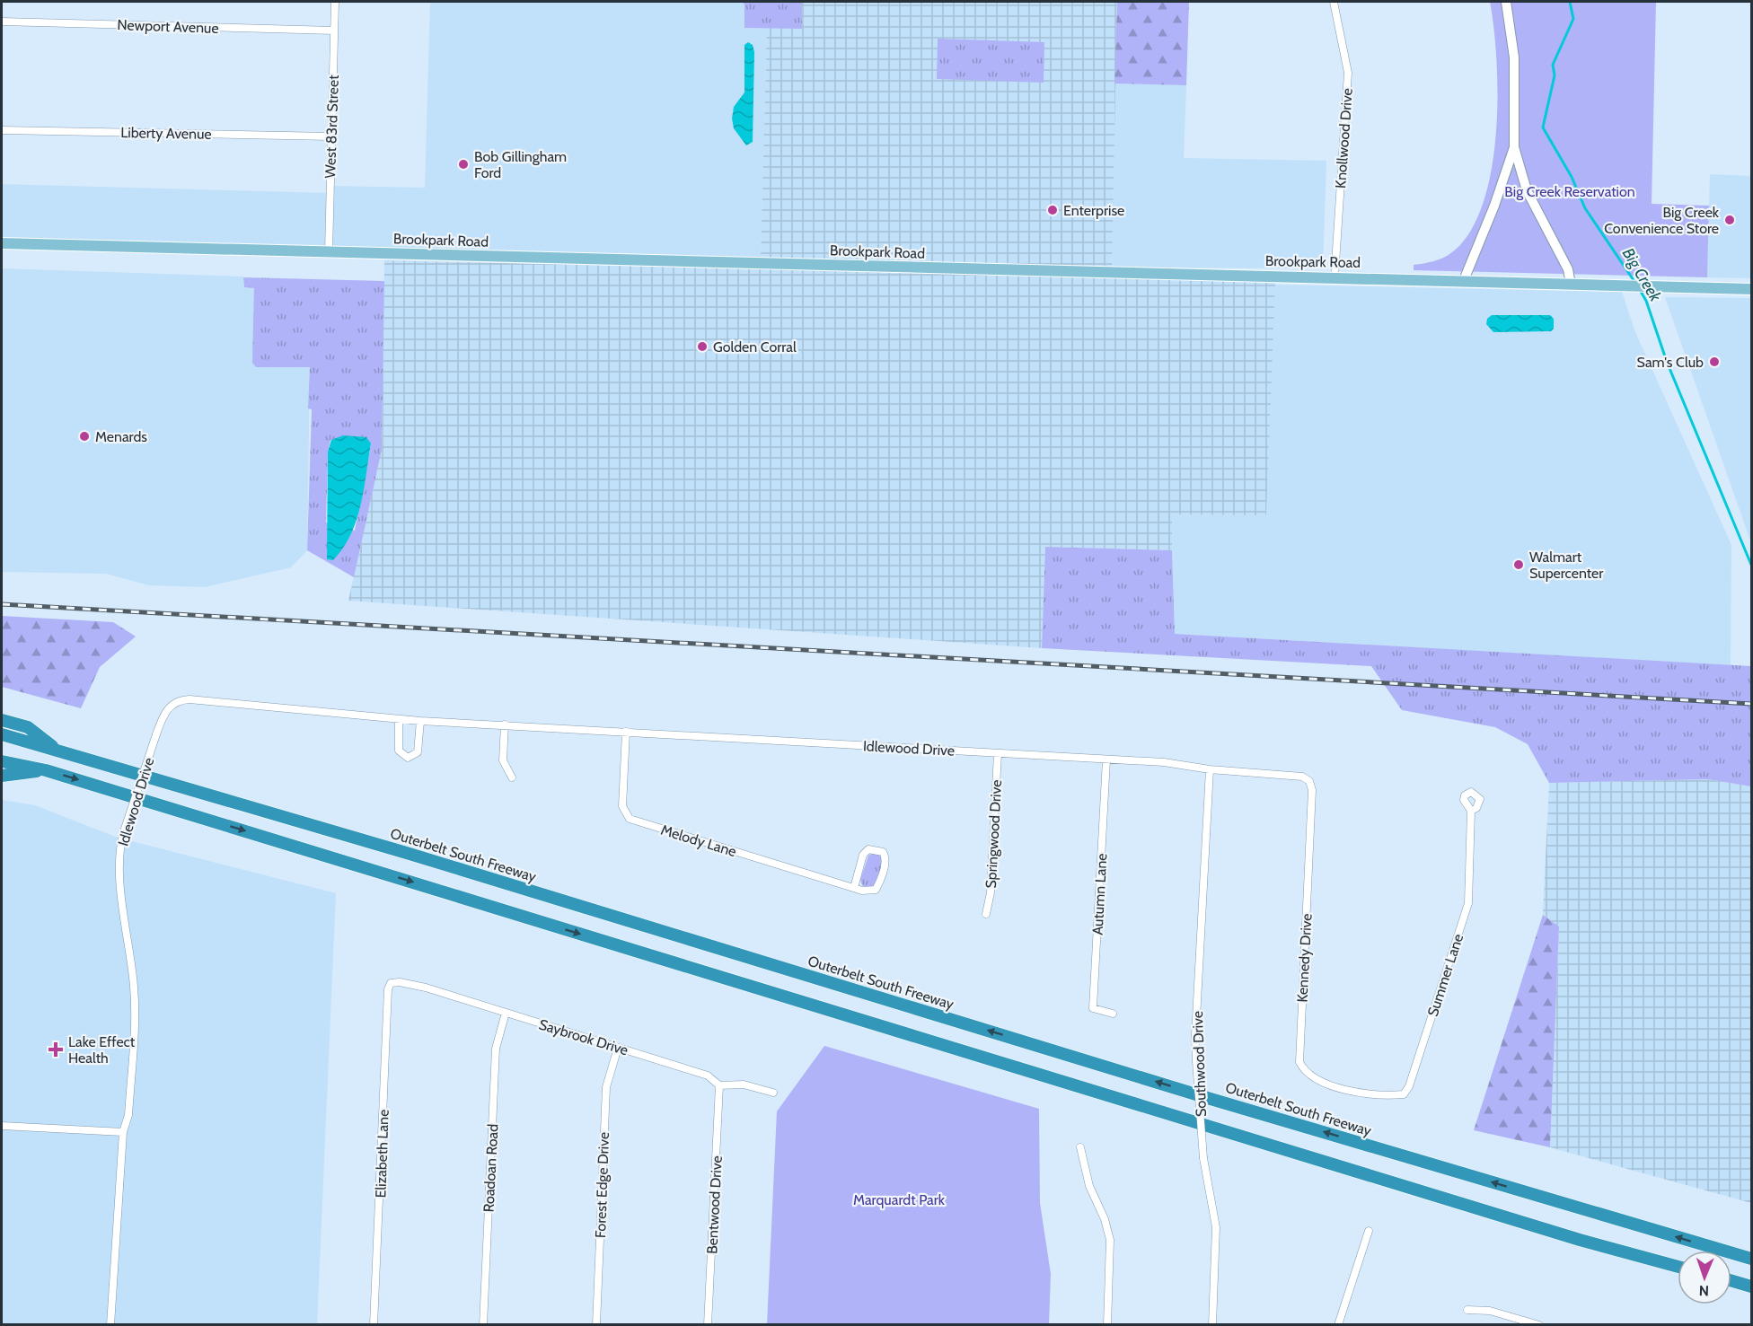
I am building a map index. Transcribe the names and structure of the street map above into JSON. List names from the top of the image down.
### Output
{
  "streets": {
    "highway": ["Outerbelt South Freeway"],
    "main road": ["Brookpark Road"],
    "street": [
      "Newport Avenue",
      "West 83rd Street",
      "Liberty Avenue",
      "Knollwood Drive",
      "Idlewood Drive",
      "Springwood Drive",
      "Melody Lane",
      "Autumn Lane",
      "Kennedy Drive",
      "Summer Lane",
      "Saybrook Drive",
      "Southwood Drive",
      "Elizabeth Lane",
      "Roadoan Road",
      "Forest Edge Drive",
      "Bentwood Drive"
    ]
  },
  "crossings": [
    ["Newport Avenue", "West 83rd Street"],
    ["West 83rd Street", "Liberty Avenue"],
    ["West 83rd Street", "Brookpark Road"],
    ["Knollwood Drive", "Brookpark Road"],
    ["Idlewood Drive", "Springwood Drive"],
    ["Idlewood Drive", "Melody Lane"],
    ["Idlewood Drive", "Autumn Lane"],
    ["Idlewood Drive", "Kennedy Drive"],
    ["Idlewood Drive", "Southwood Drive"],
    ["Kennedy Drive", "Summer Lane"],
    ["Saybrook Drive", "Elizabeth Lane"],
    ["Saybrook Drive", "Roadoan Road"],
    ["Saybrook Drive", "Forest Edge Drive"],
    ["Saybrook Drive", "Bentwood Drive"]
  ],
  "water": ["Big Creek"],
  "parks": ["Big Creek Reservation", "Marquardt Park"],
  "places": {
    "other": [
      "Bob Gillingham Ford",
      "Enterprise",
      "Big Creek Convenience Store",
      "Golden Corral",
      "Sam's Club",
      "Menards",
      "Walmart Supercenter"
    ],
    "health": ["Lake Effect Health"]
  },
  "north": "bottom"
}
